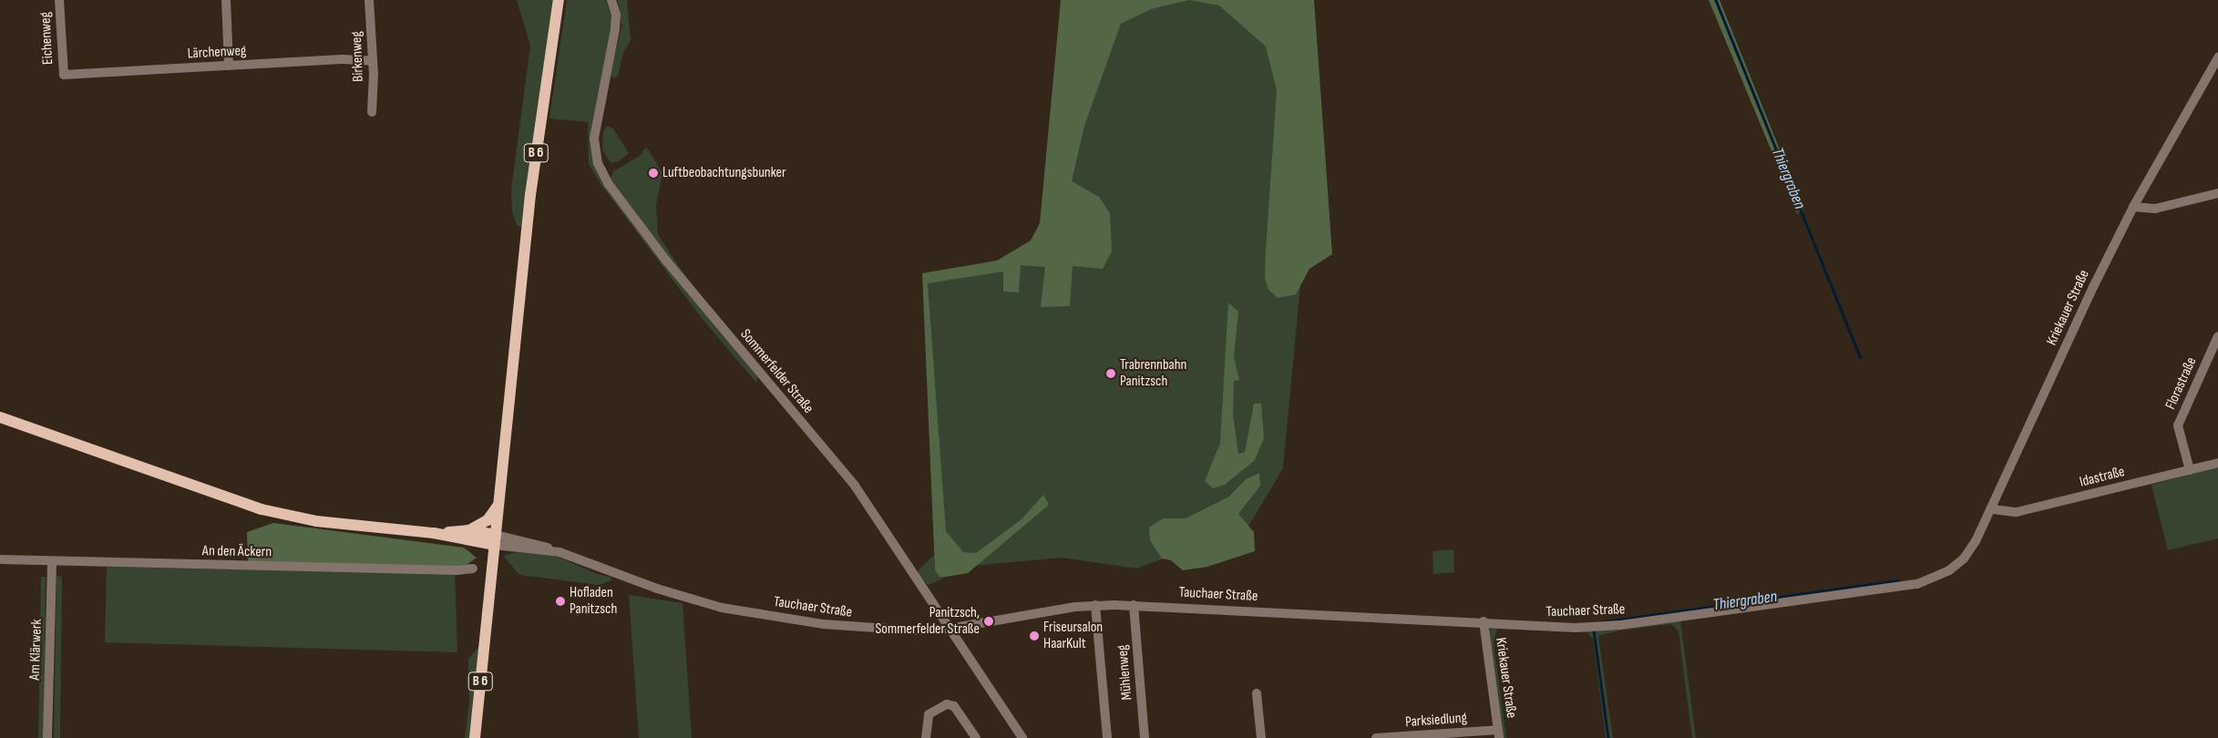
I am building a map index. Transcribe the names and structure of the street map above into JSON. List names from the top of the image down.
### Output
{
  "streets": {
    "main road": ["B 6"],
    "street": [
      "Eichenweg",
      "Lärchenweg",
      "Birkenweg",
      "Kriekauer Straße",
      "Sommerfelder Straße",
      "Florastraße",
      "Idastraße",
      "An den Äckern",
      "Tauchaer Straße",
      "Am Klärwerk",
      "Mühlenweg",
      "Parksiedlung"
    ]
  },
  "crossings": [
    ["Eichenweg", "Lärchenweg"],
    ["Lärchenweg", "Birkenweg"],
    ["B 6", "Tauchaer Straße"],
    ["Kriekauer Straße", "Idastraße"],
    ["Kriekauer Straße", "Tauchaer Straße"],
    ["Kriekauer Straße", "Parksiedlung"],
    ["Sommerfelder Straße", "Tauchaer Straße"],
    ["Florastraße", "Idastraße"],
    ["An den Äckern", "Am Klärwerk"],
    ["Tauchaer Straße", "Mühlenweg"]
  ],
  "water": ["Thiergraben"],
  "places": [
    "Luftbeobachtungsbunker",
    "Trabrennbahn Panitzsch",
    "Hofladen Panitzsch",
    "Panitzsch, Sommerfelder Straße",
    "Friseursalon HaarKult"
  ]
}
